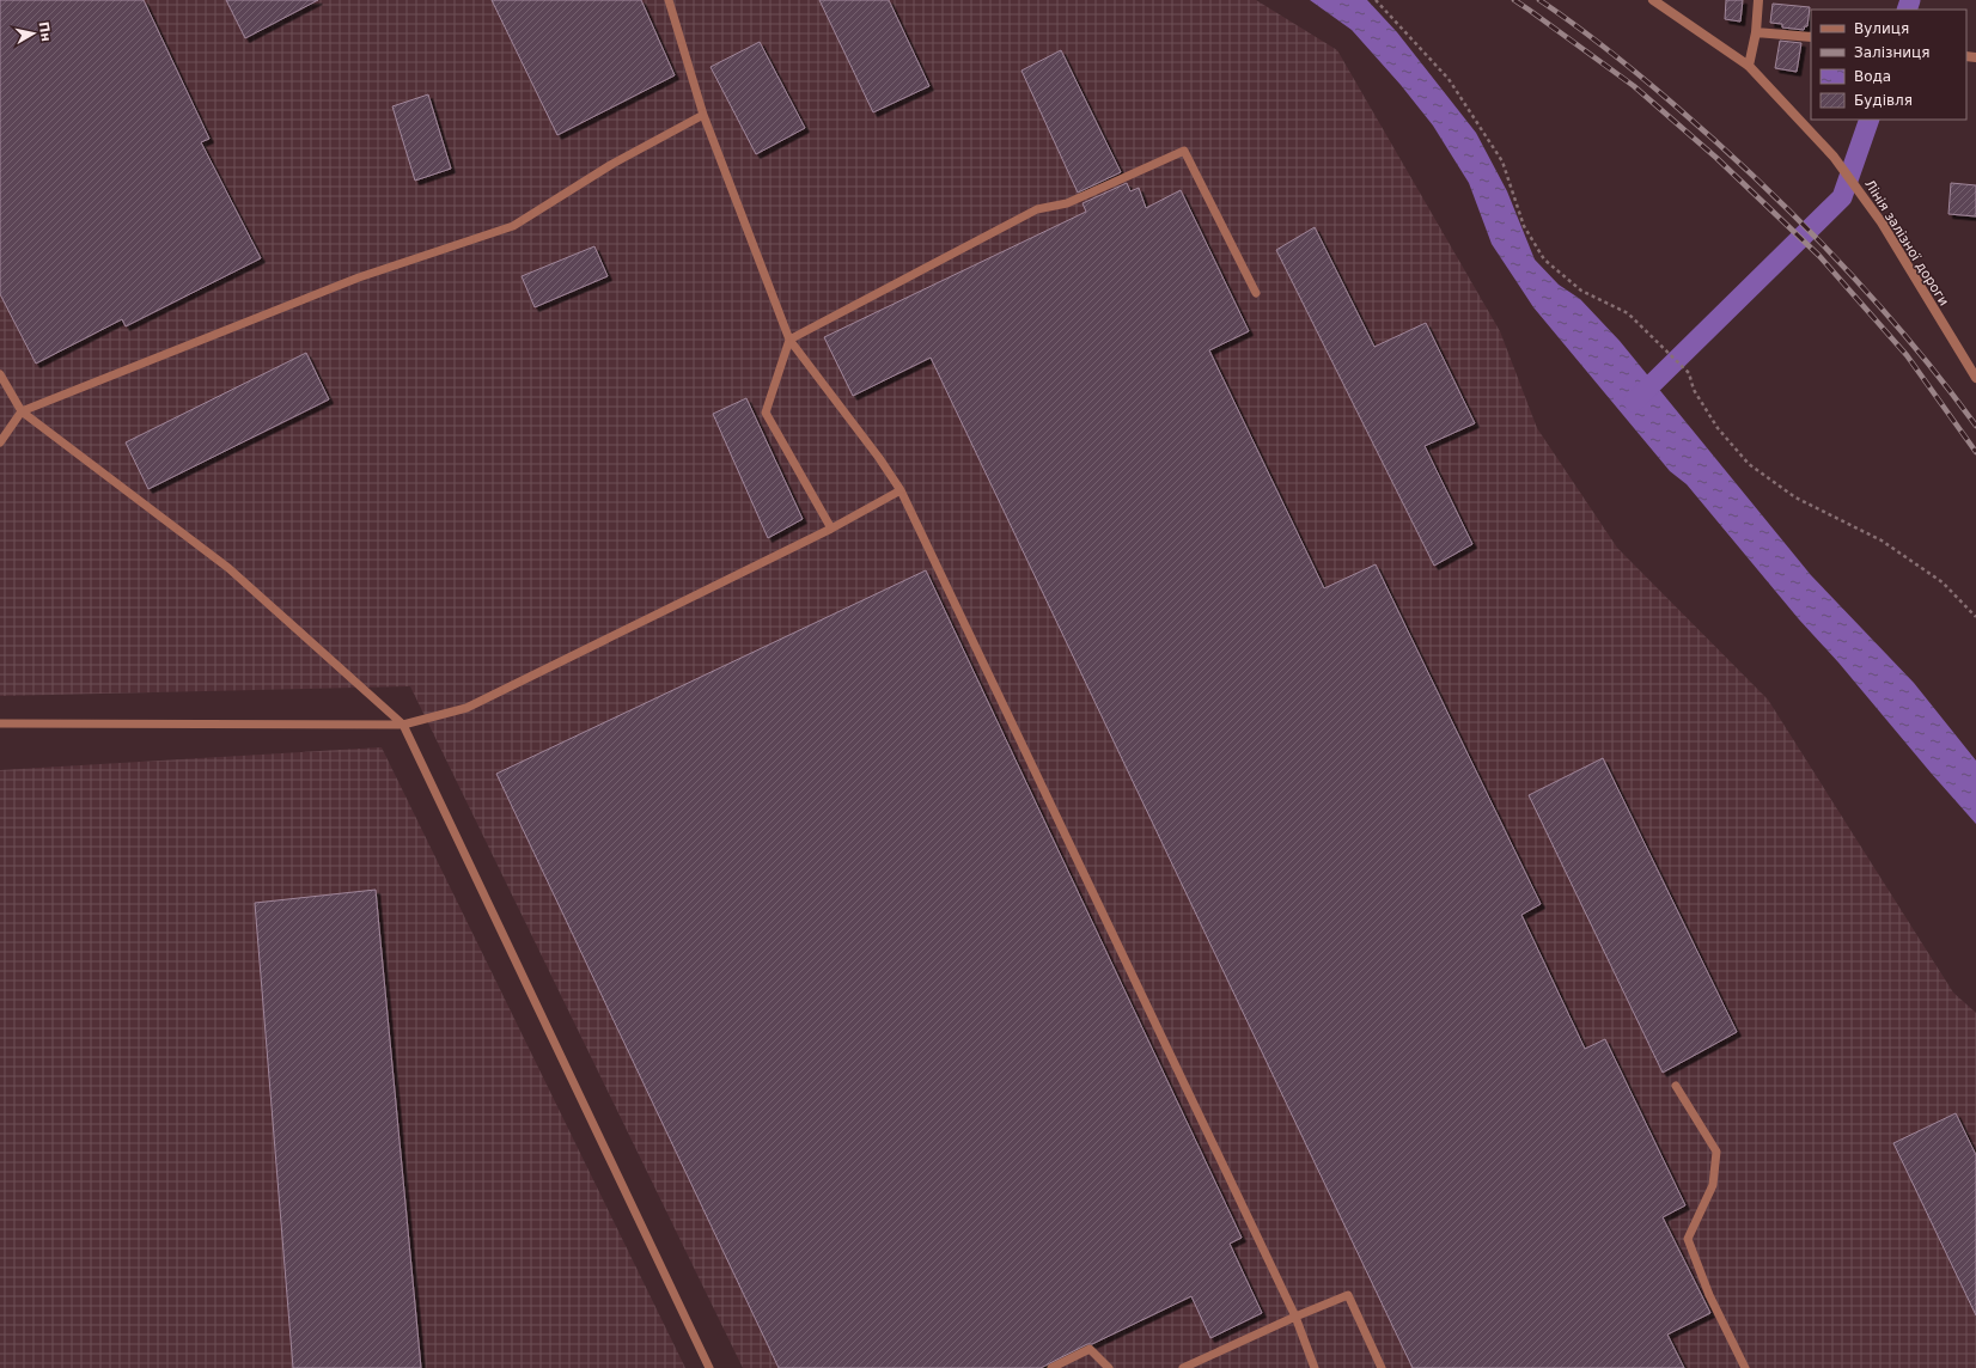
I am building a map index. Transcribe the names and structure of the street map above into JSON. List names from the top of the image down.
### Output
{
  "streets": {
    "street": ["Лінія залізної дороги"]
  },
  "legend": [
    "Вулиця",
    "Залізниця",
    "Вода",
    "Будівля"
  ],
  "north": "right"
}
